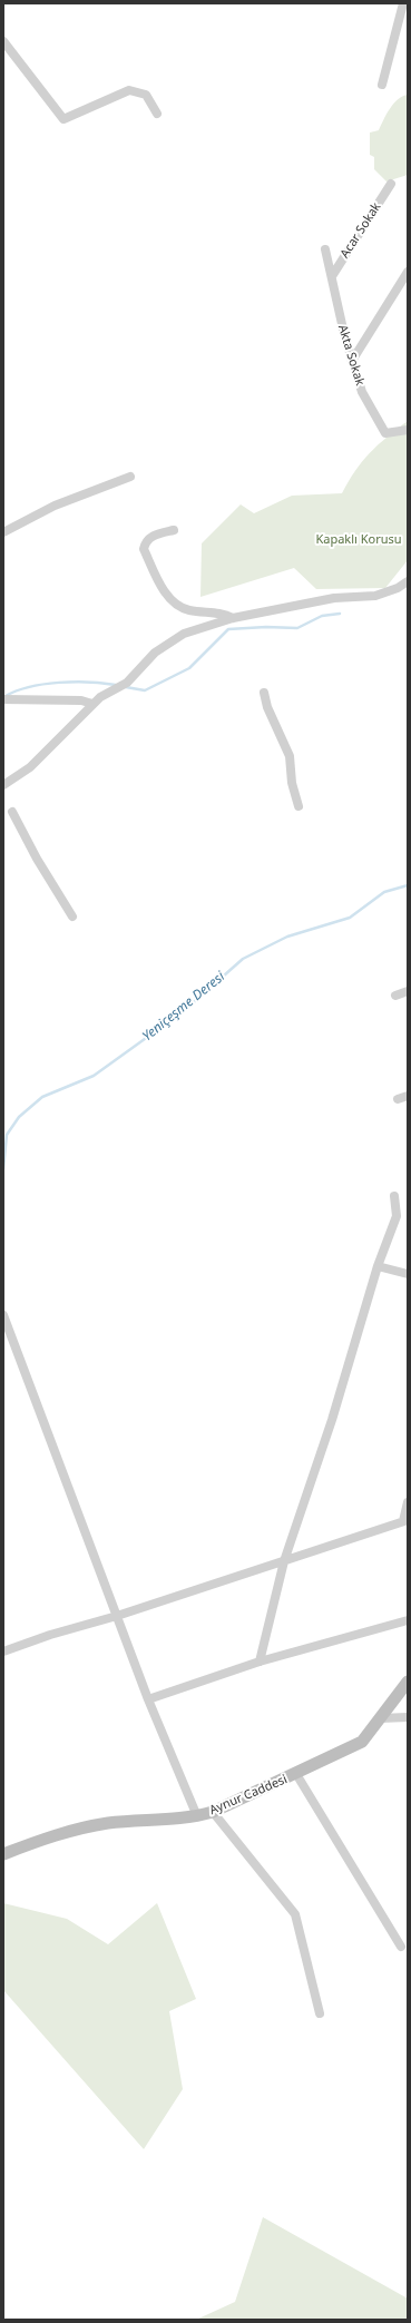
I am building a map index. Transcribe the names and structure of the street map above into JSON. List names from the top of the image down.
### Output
{
  "streets": {
    "street": ["Acar Sokak", "Akta Sokak", "Aynur Caddesi"]
  },
  "crossings": [
    ["Acar Sokak", "Akta Sokak"]
  ],
  "water": ["Yeniçeşme Deresi"],
  "parks": ["Kapaklı Korusu"]
}
